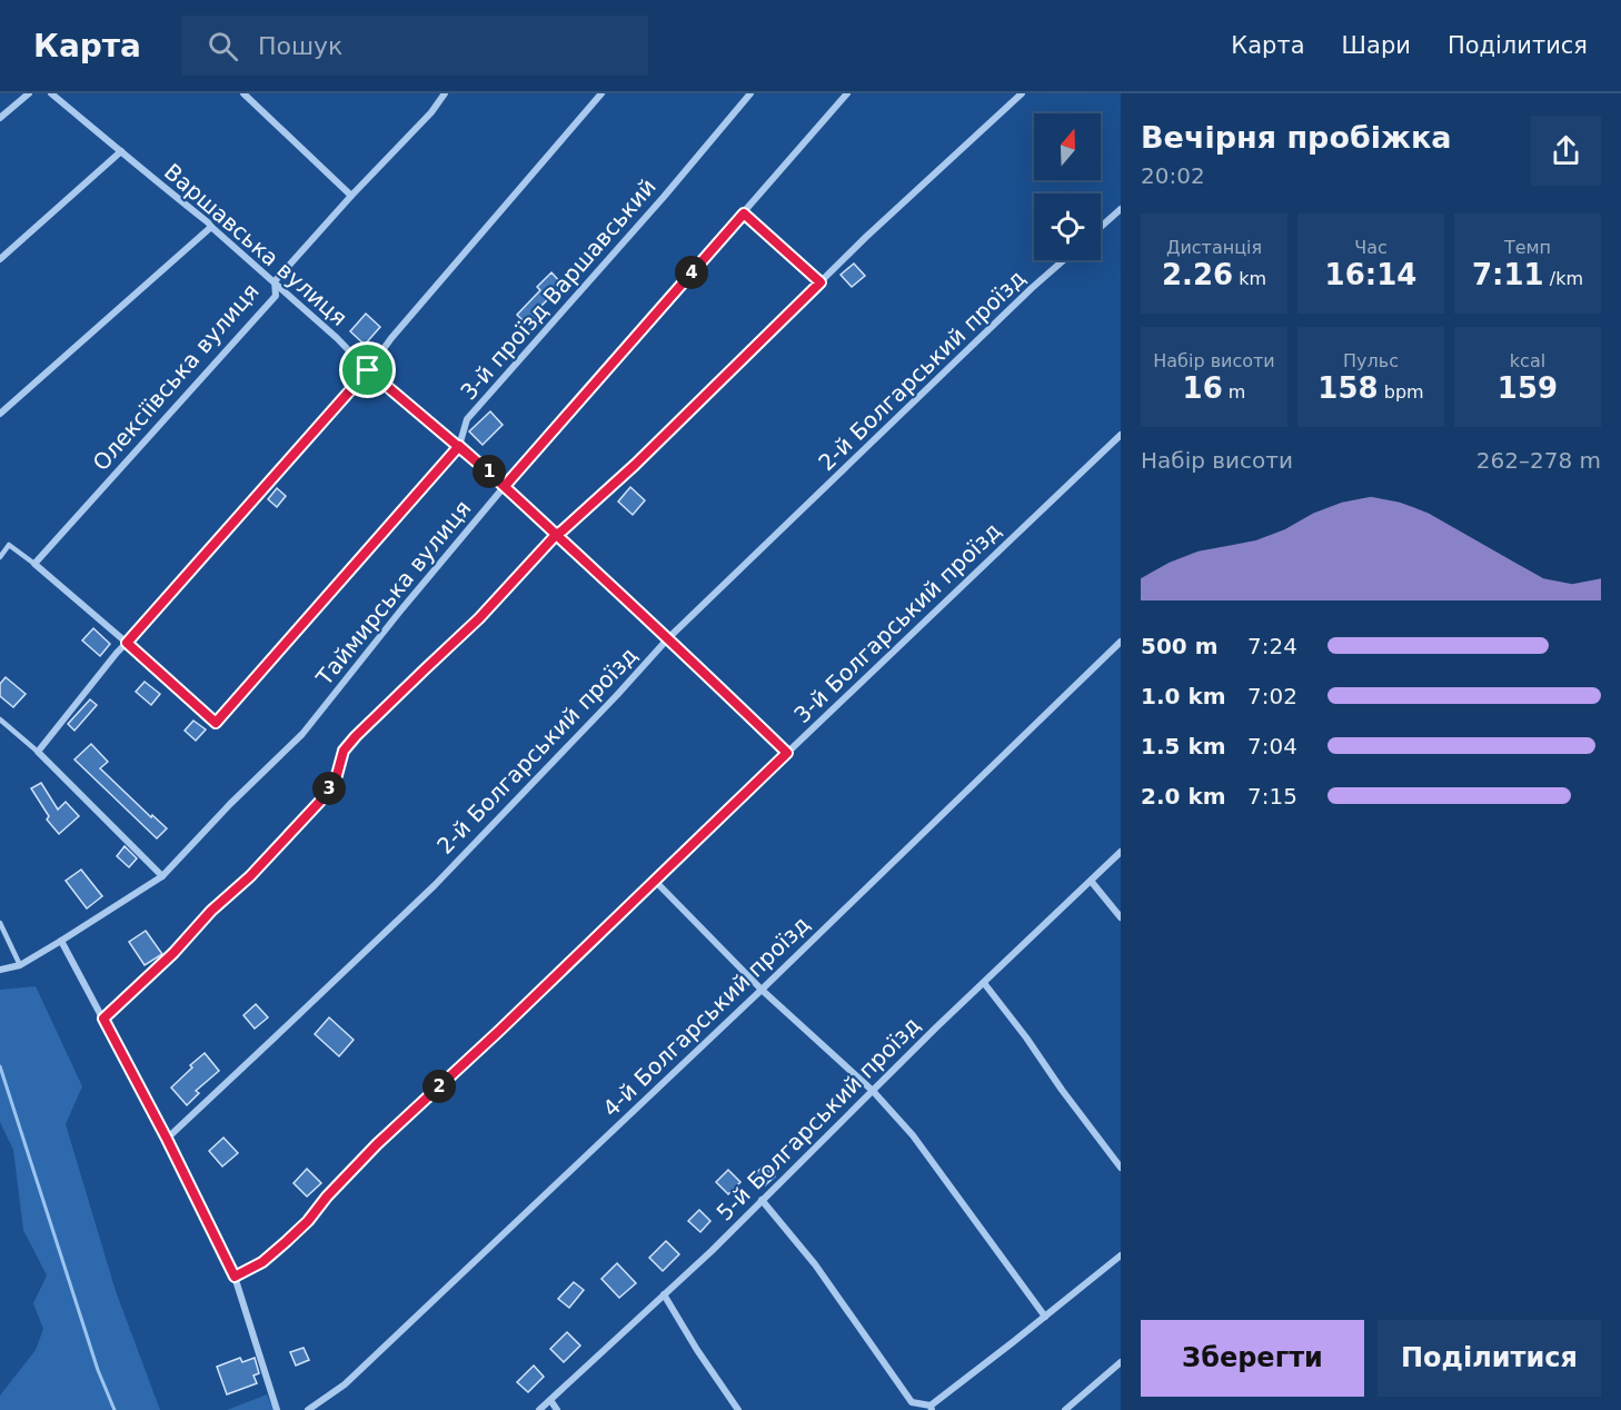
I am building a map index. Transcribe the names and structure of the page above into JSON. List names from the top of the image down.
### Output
{
  "streets": {
    "street": [
      "Варшавська вулиця",
      "3-й проїзд Варшавський",
      "2-й Болгарський проїзд",
      "Олексіївська вулиця",
      "Таймирська вулиця",
      "3-й Болгарський проїзд",
      "4-й Болгарський проїзд",
      "5-й Болгарський проїзд"
    ]
  },
  "crossings": [
    ["Варшавська вулиця", "3-й проїзд Варшавський"],
    ["Варшавська вулиця", "2-й Болгарський проїзд"],
    ["Варшавська вулиця", "Олексіївська вулиця"],
    ["Варшавська вулиця", "Таймирська вулиця"],
    ["Варшавська вулиця", "3-й Болгарський проїзд"]
  ],
  "north": "top",
  "page": {
    "header": "Карта",
    "search": "Пошук",
    "nav": ["Карта", "Шари", "Поділитися"],
    "heading": ["Вечірня пробіжка", "20:02"],
    "stats": [
      ["Дистанція", "2.26 km"],
      ["Час", "16:14"],
      ["Темп", "7:11 /km"],
      ["Набір висоти", "16 m"],
      ["Пульс", "158 bpm"],
      ["kcal", "159"]
    ],
    "pins": [
      "4",
      "1",
      "3",
      "2"
    ],
    "chart": ["Набір висоти", "262–278 m"],
    "list": [
      {
        "name": "500 m",
        "note": "7:24"
      },
      {
        "name": "1.0 km",
        "note": "7:02"
      },
      {
        "name": "1.5 km",
        "note": "7:04"
      },
      {
        "name": "2.0 km",
        "note": "7:15"
      }
    ],
    "buttons": ["Зберегти", "Поділитися"]
  }
}
